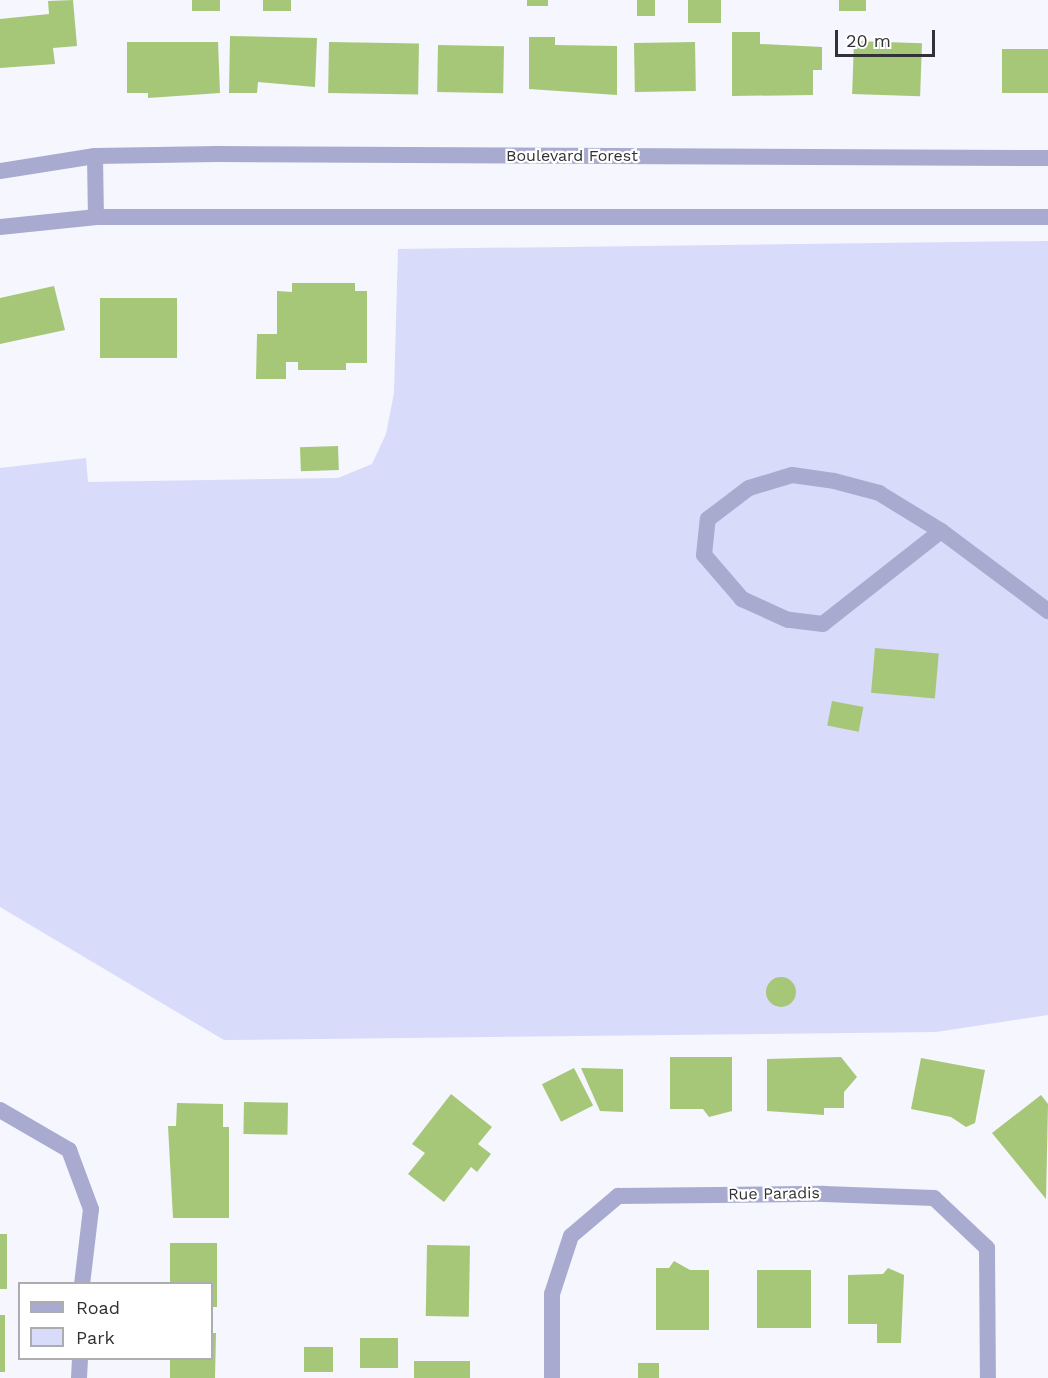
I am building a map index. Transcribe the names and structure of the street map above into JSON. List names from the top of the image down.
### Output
{
  "streets": {
    "street": ["Boulevard Forest", "Rue Paradis"]
  },
  "legend": ["Road", "Park"],
  "scale_bar": "20 m"
}
